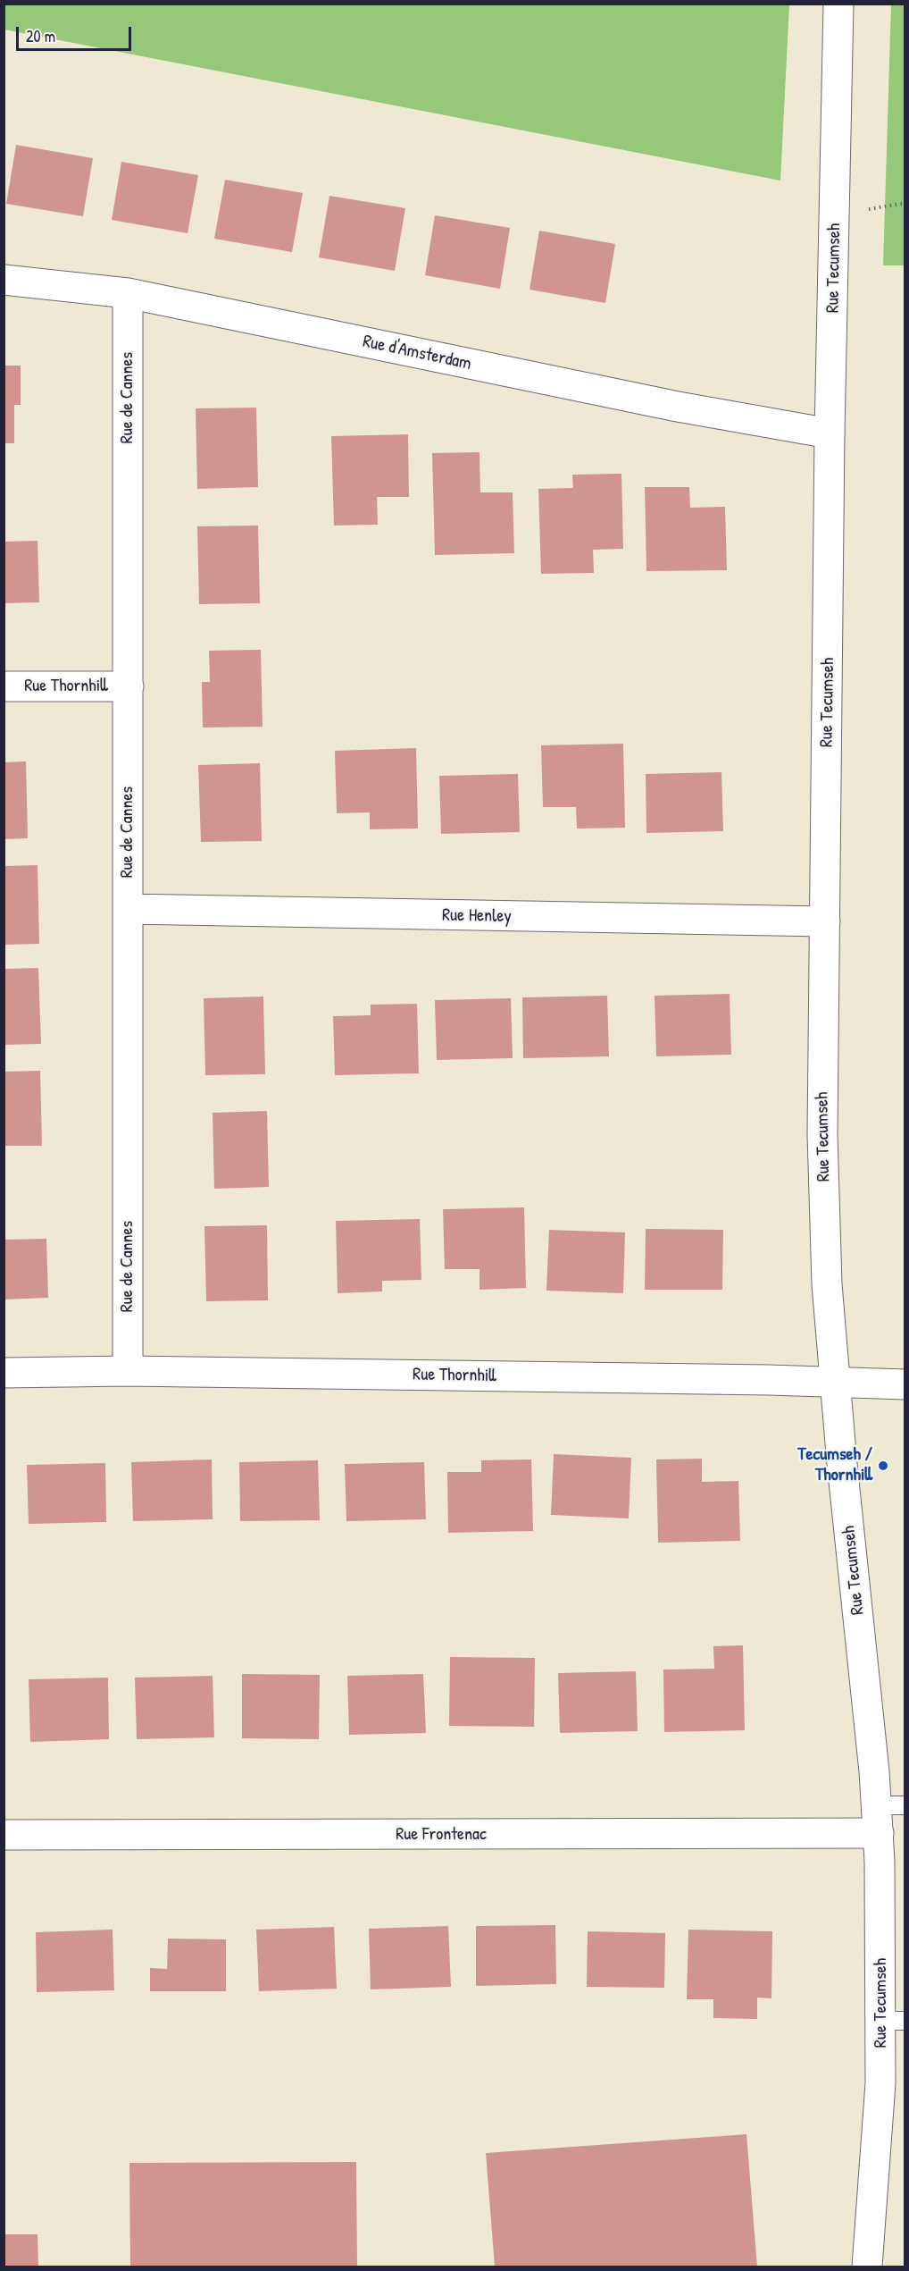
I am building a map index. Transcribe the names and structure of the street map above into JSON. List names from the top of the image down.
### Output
{
  "streets": {
    "street": [
      "Rue Tecumseh",
      "Rue d'Amsterdam",
      "Rue de Cannes",
      "Rue Thornhill",
      "Rue Henley",
      "Rue Frontenac"
    ]
  },
  "crossings": [
    ["Rue Tecumseh", "Rue d'Amsterdam"],
    ["Rue Tecumseh", "Rue Thornhill"],
    ["Rue Tecumseh", "Rue Henley"],
    ["Rue Tecumseh", "Rue Frontenac"],
    ["Rue d'Amsterdam", "Rue de Cannes"],
    ["Rue de Cannes", "Rue Thornhill"],
    ["Rue de Cannes", "Rue Henley"]
  ],
  "places": ["Tecumseh / Thornhill"],
  "scale_bar": "20 m"
}
